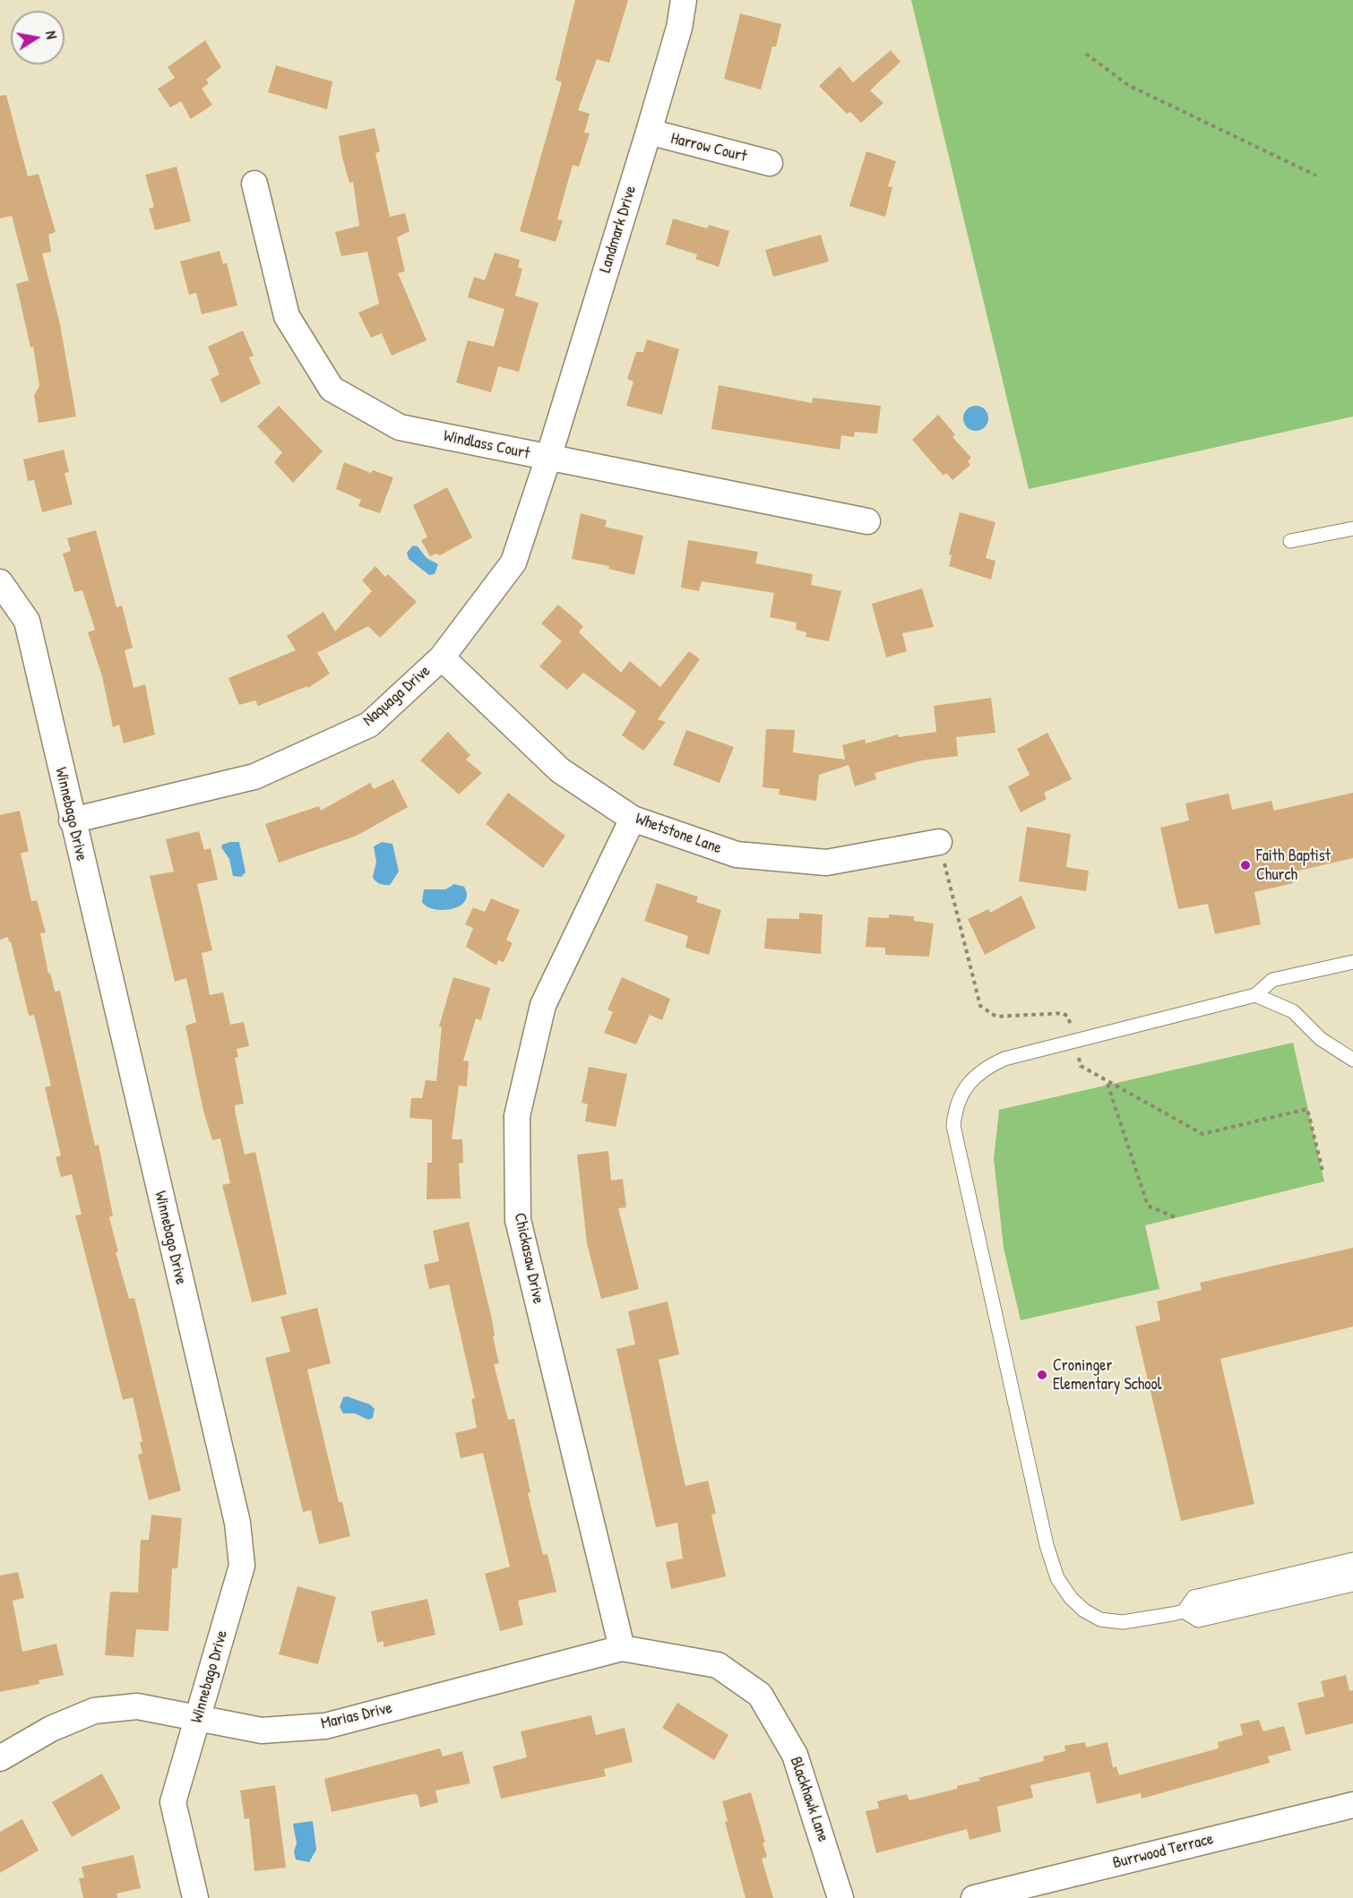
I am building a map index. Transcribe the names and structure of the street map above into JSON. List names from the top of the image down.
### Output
{
  "streets": {
    "street": [
      "Harrow Court",
      "Landmark Drive",
      "Windlass Court",
      "Naquaga Drive",
      "Winnebago Drive",
      "Whetstone Lane",
      "Chickasaw Drive",
      "Marias Drive",
      "Blackhawk Lane",
      "Burrwood Terrace"
    ]
  },
  "crossings": [
    ["Harrow Court", "Landmark Drive"],
    ["Landmark Drive", "Windlass Court"],
    ["Landmark Drive", "Naquaga Drive"],
    ["Windlass Court", "Naquaga Drive"],
    ["Naquaga Drive", "Winnebago Drive"],
    ["Naquaga Drive", "Whetstone Lane"],
    ["Winnebago Drive", "Marias Drive"],
    ["Whetstone Lane", "Chickasaw Drive"],
    ["Chickasaw Drive", "Marias Drive"],
    ["Marias Drive", "Blackhawk Lane"]
  ],
  "places": ["Faith Baptist Church", "Croninger Elementary School"],
  "north": "right"
}
